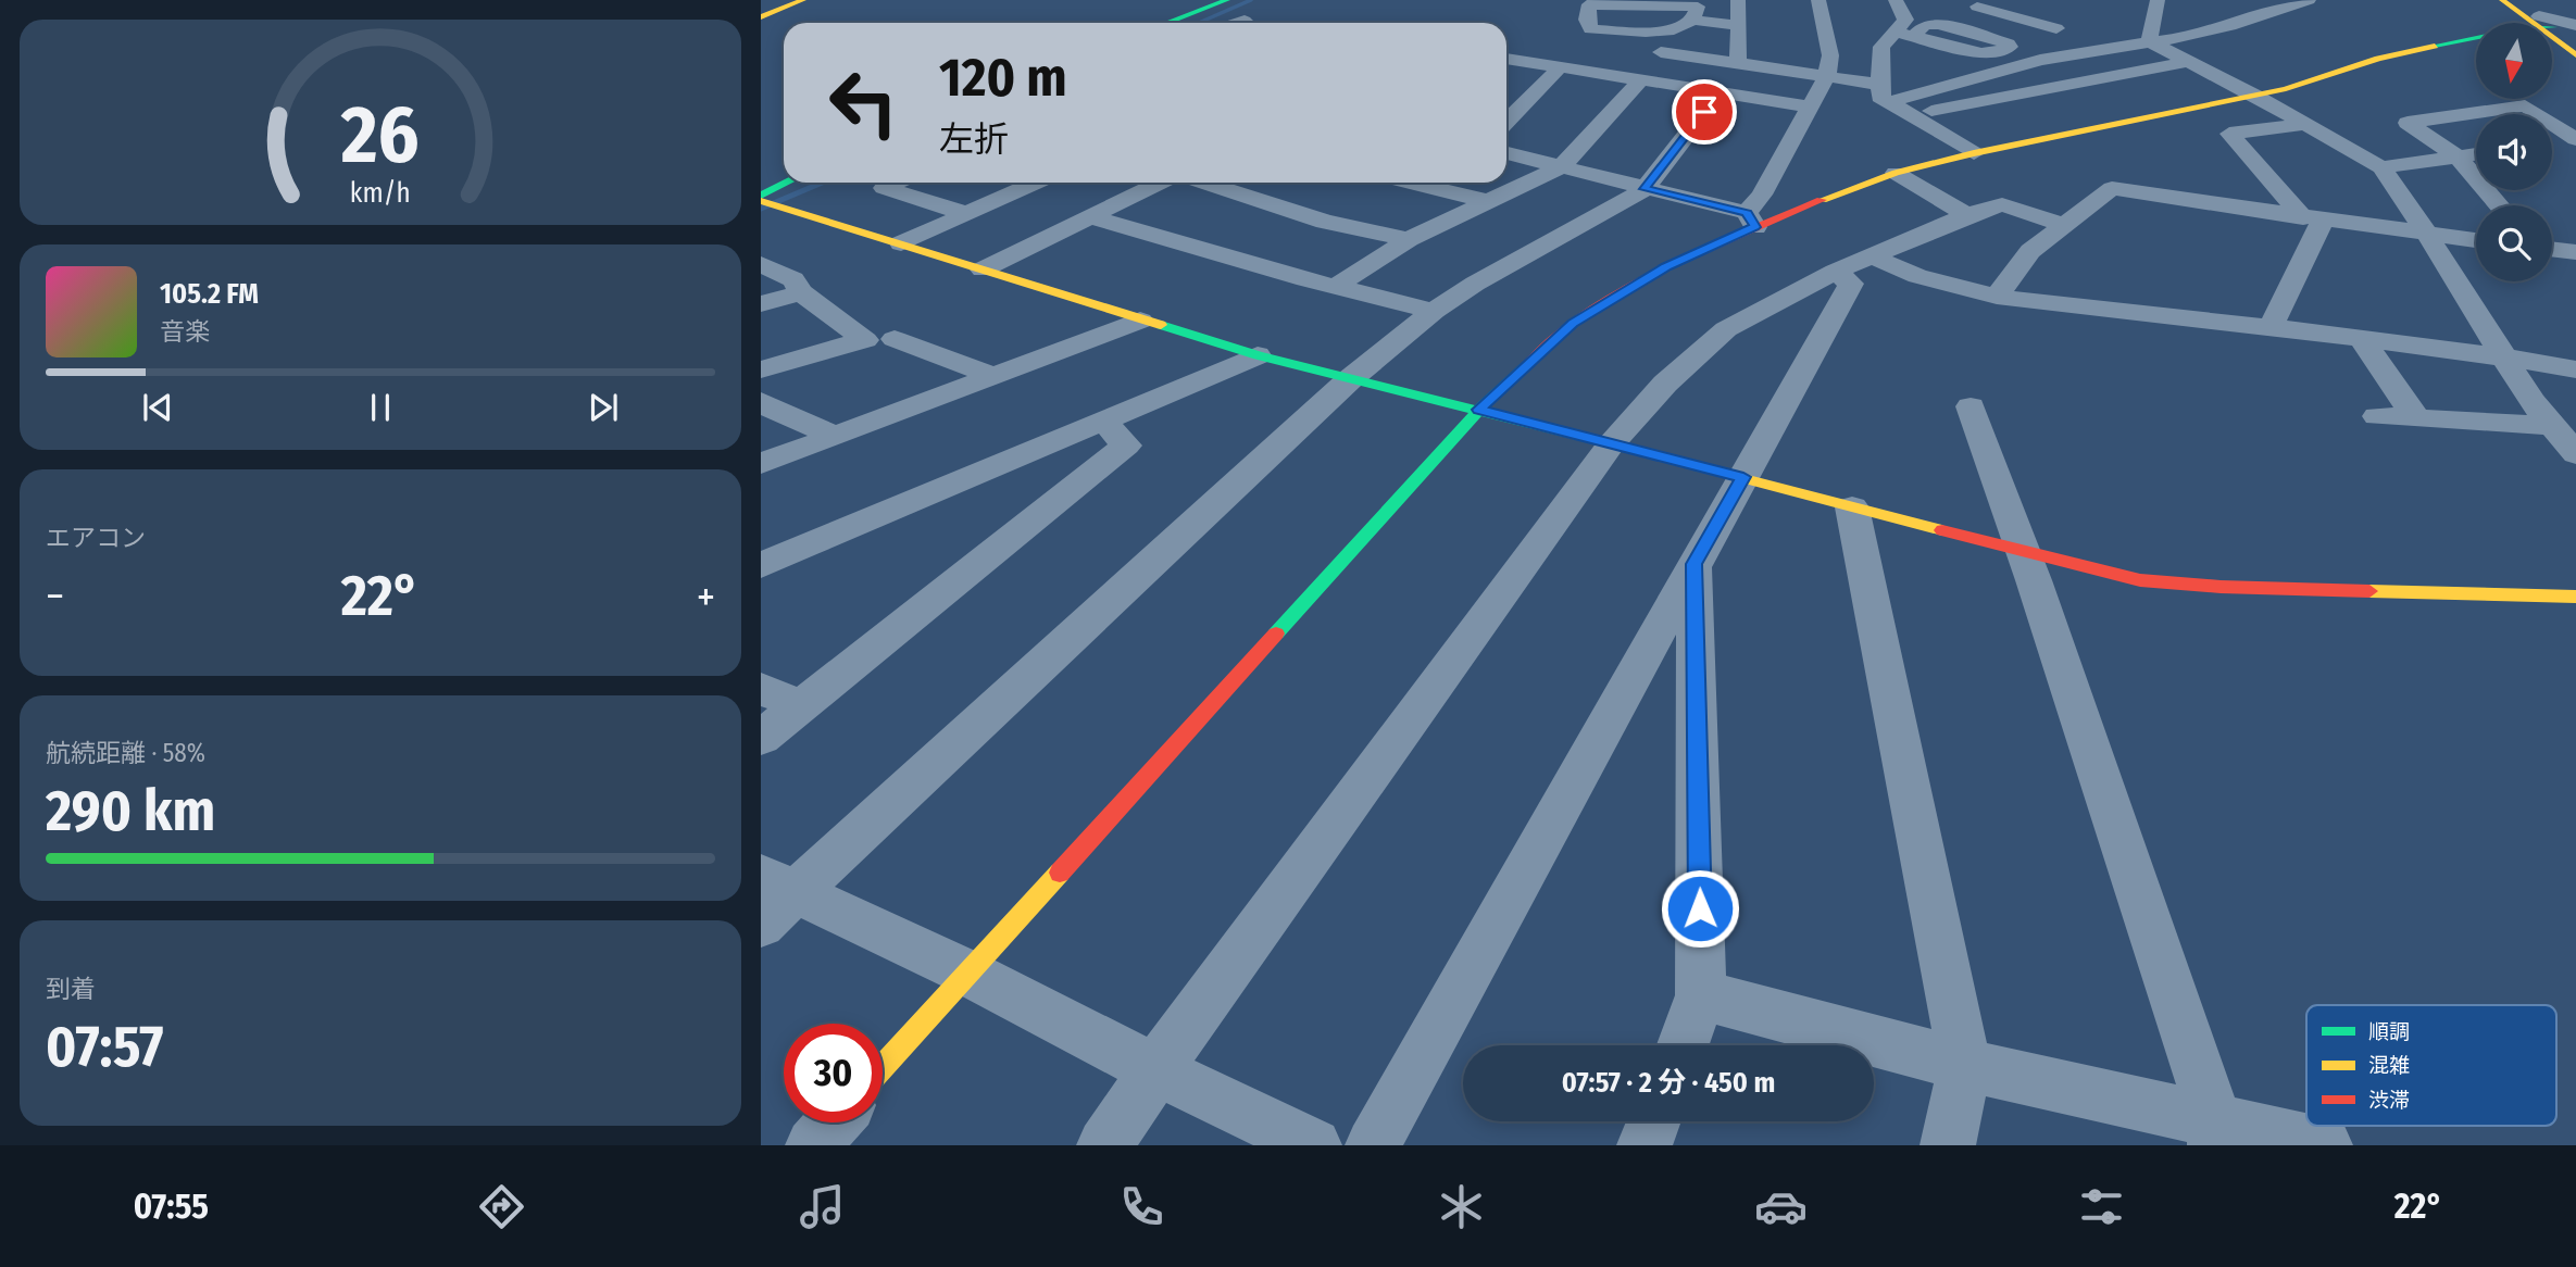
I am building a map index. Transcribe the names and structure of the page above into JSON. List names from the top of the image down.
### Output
{
  "legend": ["順調", "混雑", "渋滞"],
  "north": "bottom",
  "page": {
    "turn": ["120 m", "左折"],
    "song": ["105.2 FM", "音楽"],
    "tile": [
      "エアコン",
      ["航続距離 · 58%", "290 km"],
      ["到着", "07:57"]
    ],
    "heat": ["−", "22°", "+"],
    "limit": "30",
    "trip": "07:57 · 2 分 · 450 m",
    "tabs": ["07:55", "22°"],
    "gauge": ["26", "km/h"]
  }
}
